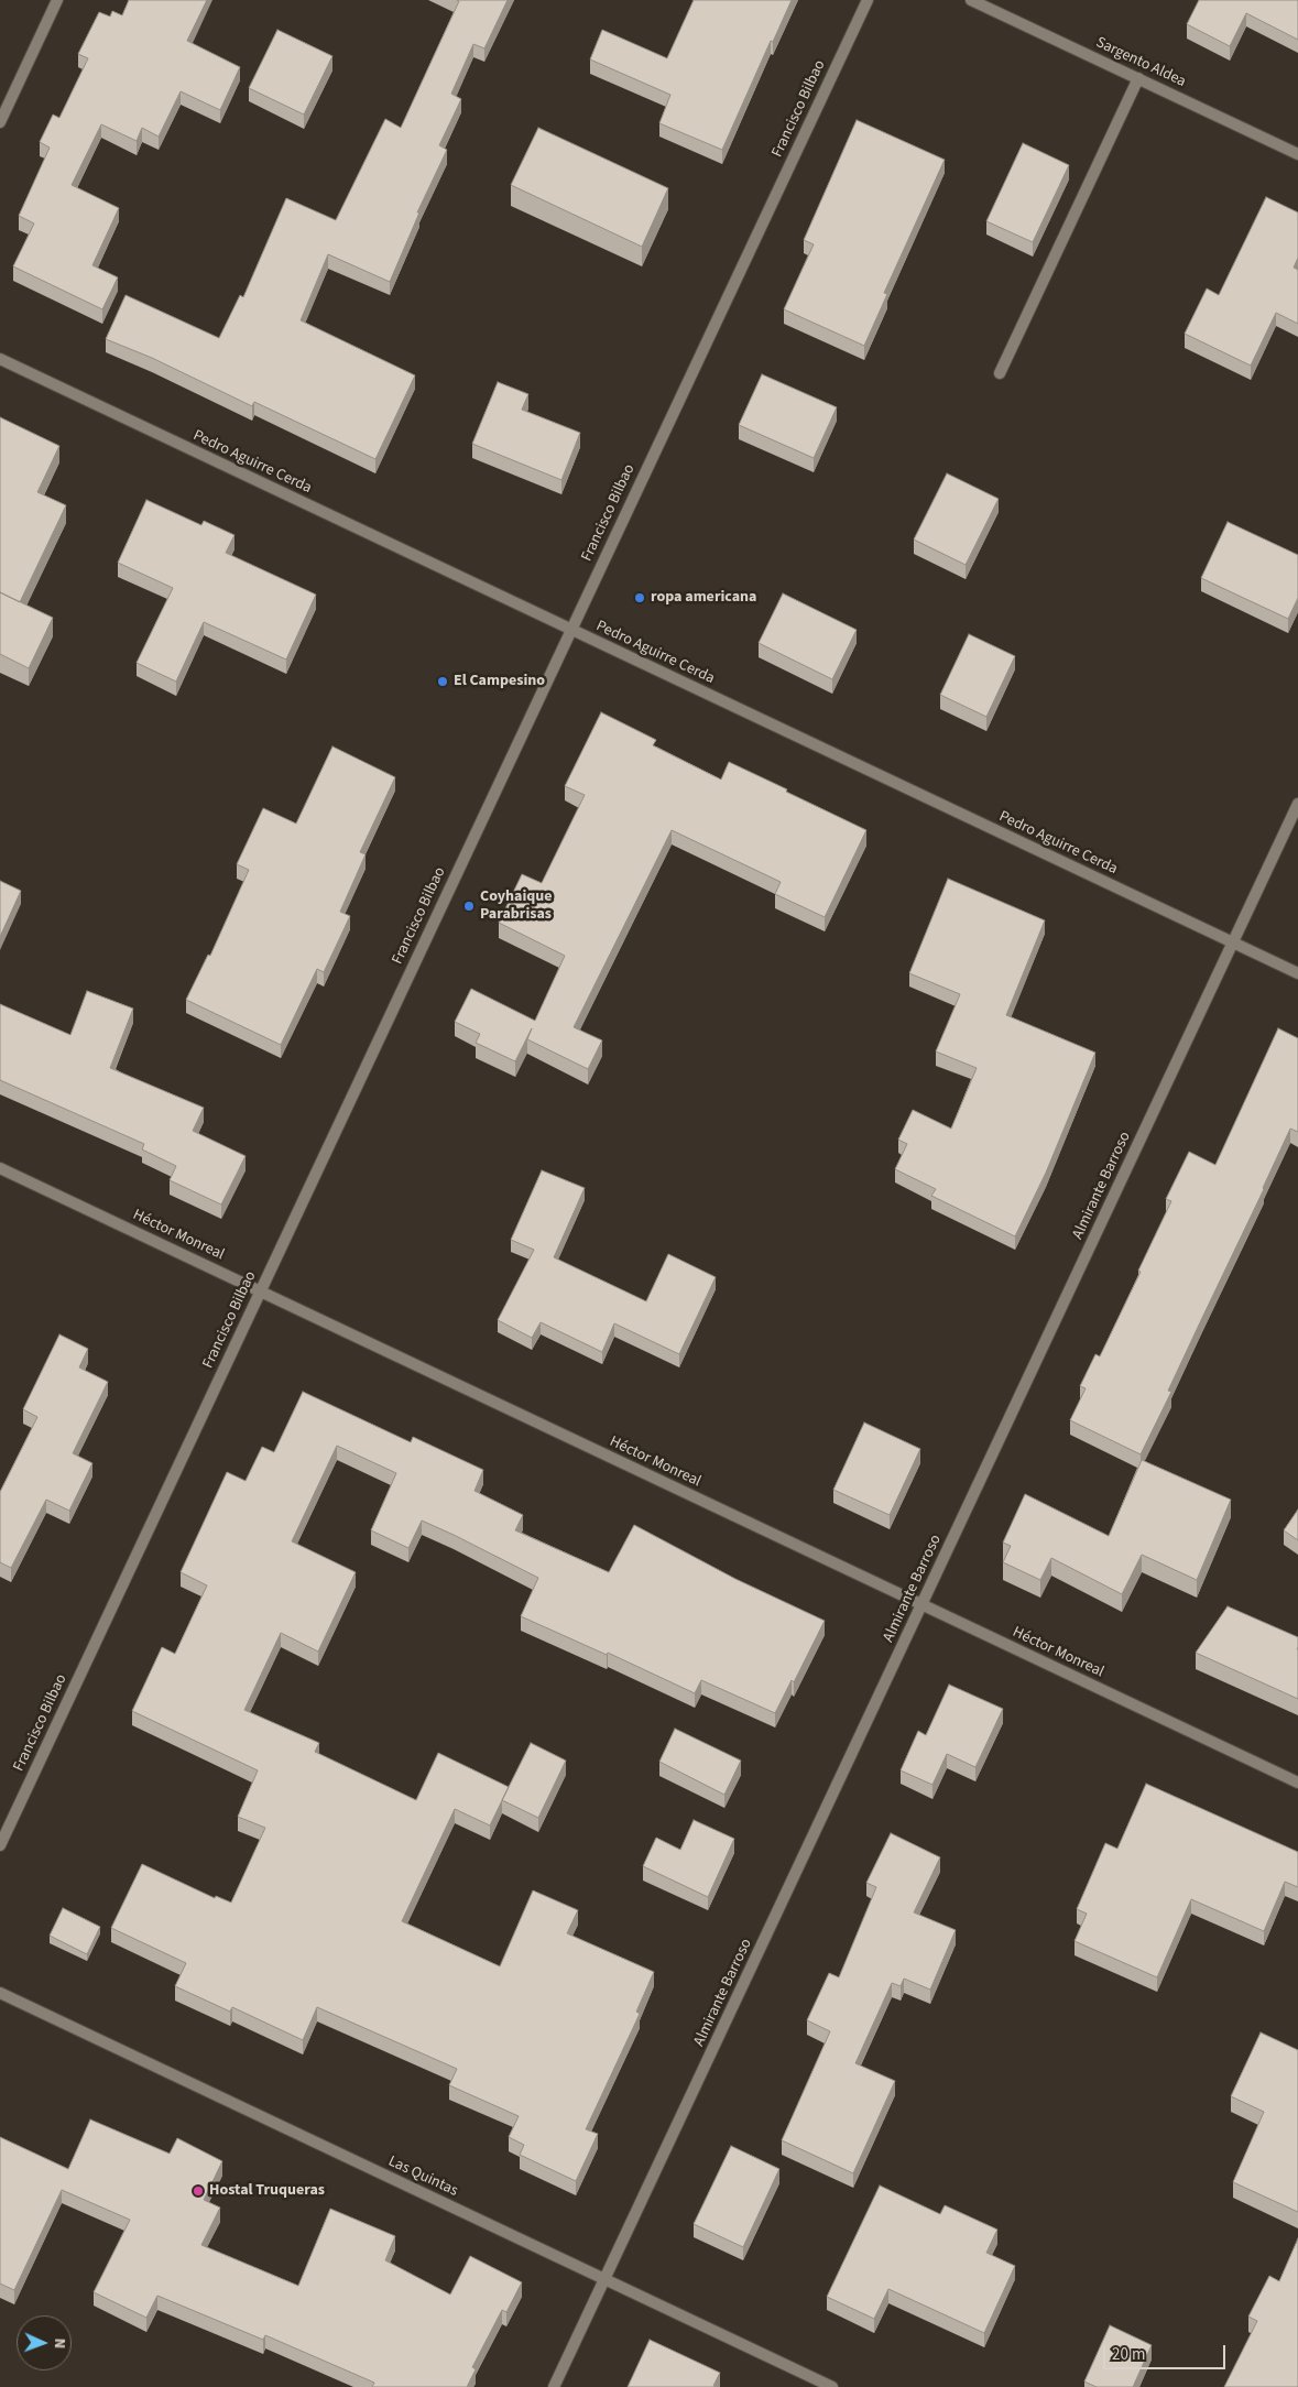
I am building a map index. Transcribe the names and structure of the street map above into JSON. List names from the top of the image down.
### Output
{
  "streets": {
    "street": [
      "Sargento Aldea",
      "Francisco Bilbao",
      "Pedro Aguirre Cerda",
      "Almirante Barroso",
      "Héctor Monreal",
      "Las Quintas"
    ]
  },
  "crossings": [
    ["Francisco Bilbao", "Pedro Aguirre Cerda"],
    ["Francisco Bilbao", "Héctor Monreal"],
    ["Pedro Aguirre Cerda", "Almirante Barroso"],
    ["Almirante Barroso", "Héctor Monreal"],
    ["Almirante Barroso", "Las Quintas"]
  ],
  "places": [
    "ropa americana",
    "El Campesino",
    "Coyhaique Parabrisas",
    "Hostal Truqueras"
  ],
  "scale_bar": "20 m",
  "north": "right"
}
